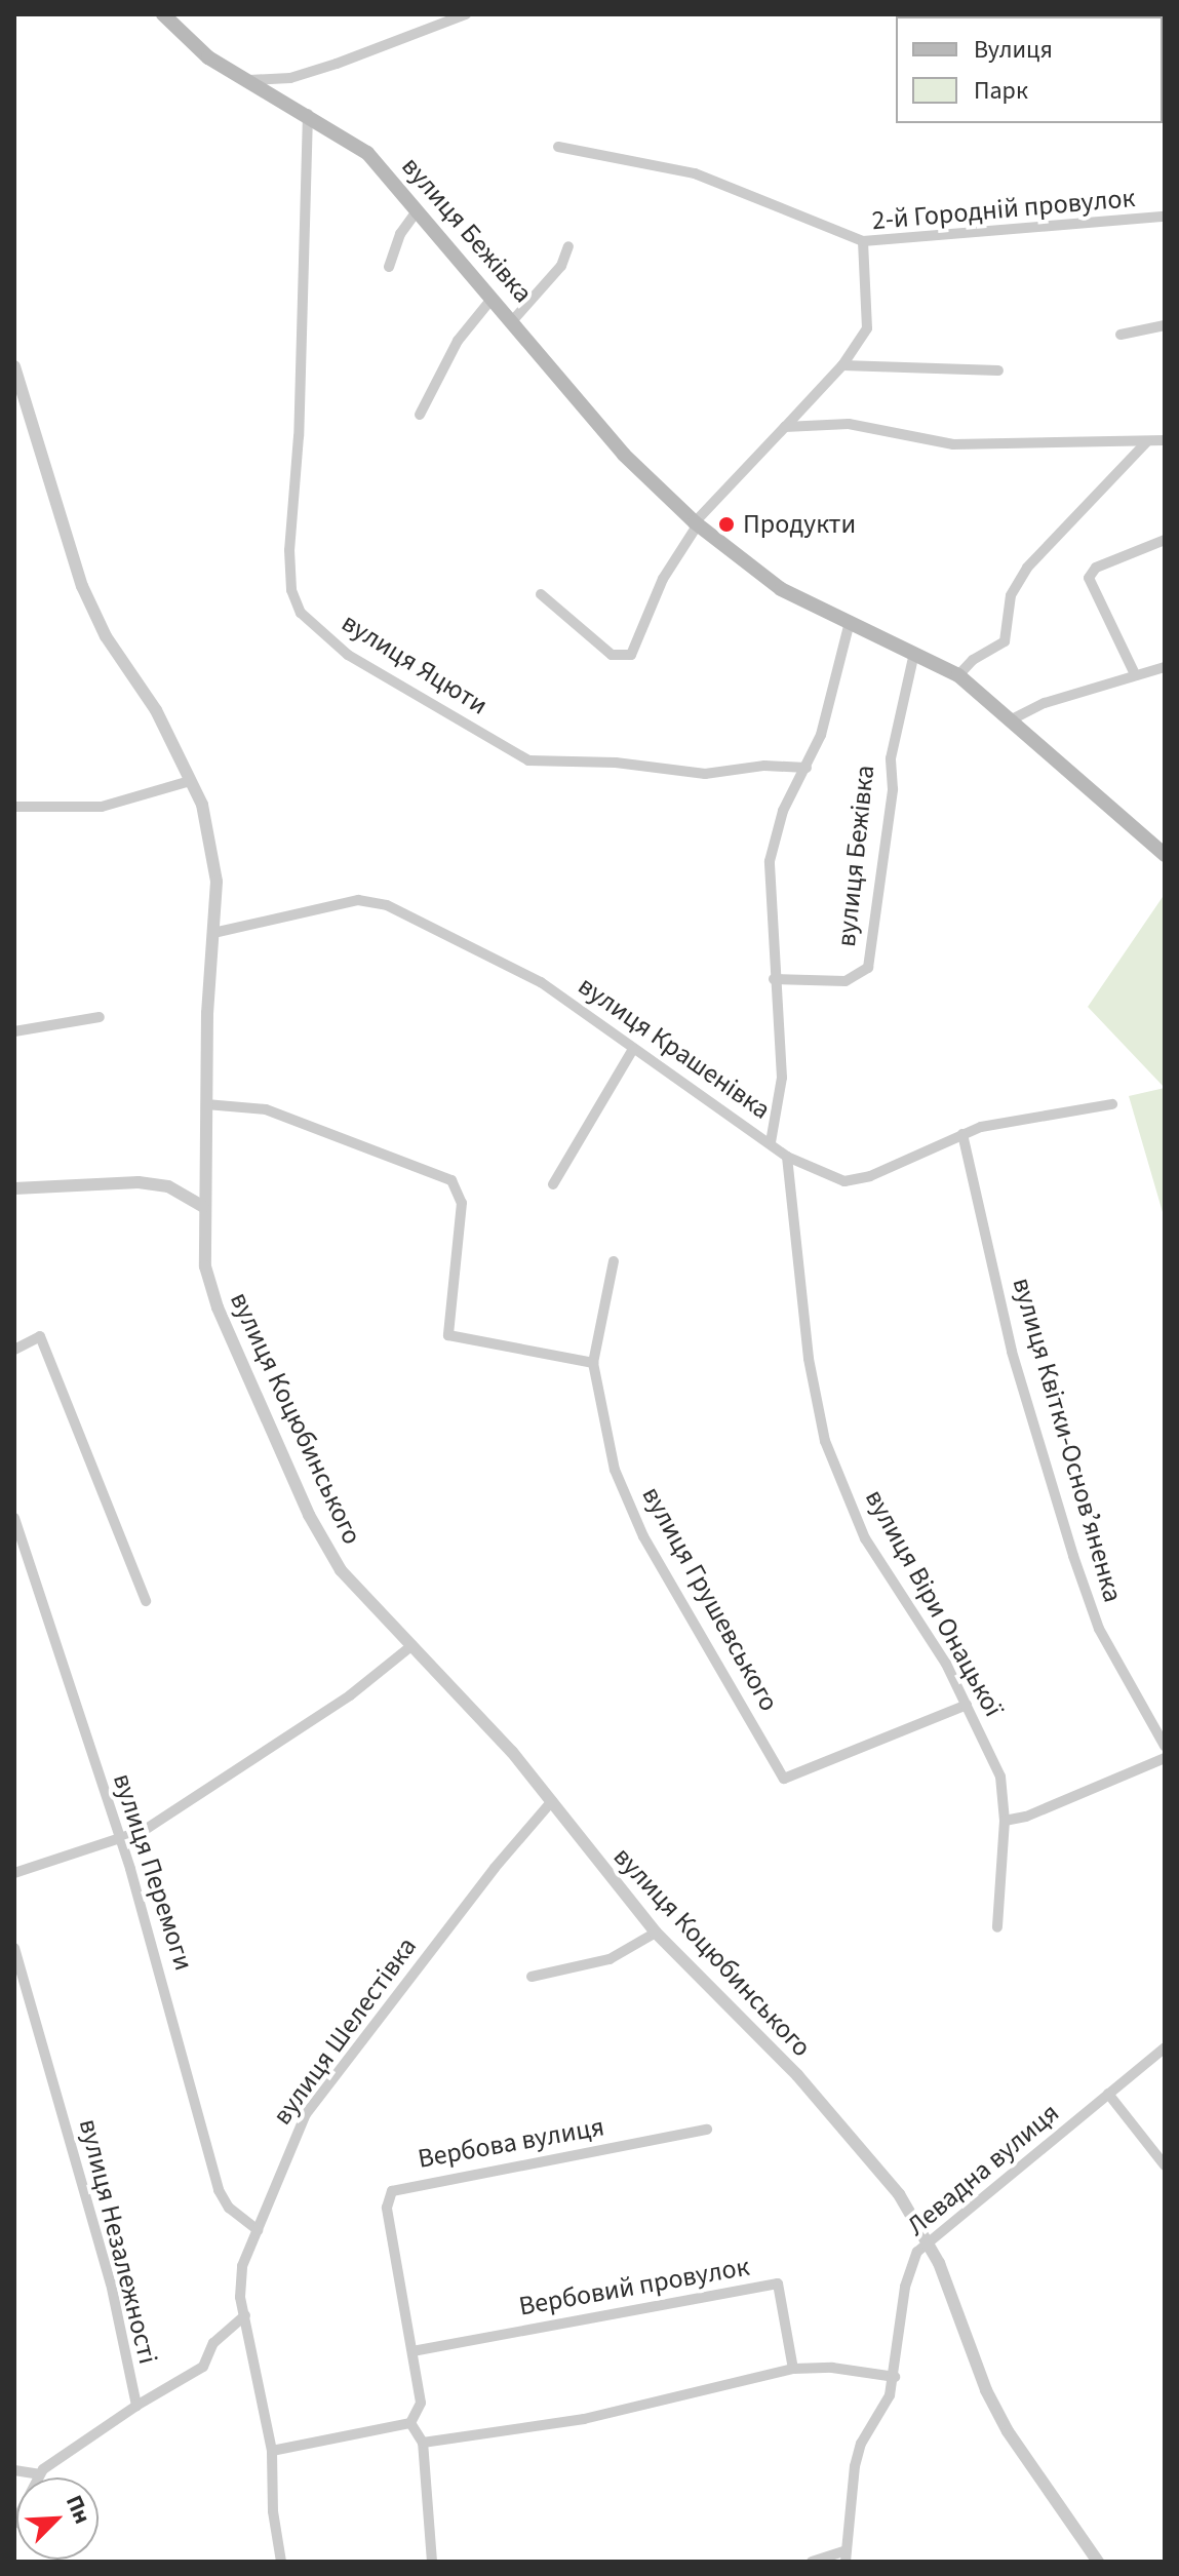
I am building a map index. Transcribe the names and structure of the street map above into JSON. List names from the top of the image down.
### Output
{
  "streets": {
    "main road": ["вулиця Бежівка"],
    "street": [
      "2-й Городній провулок",
      "вулиця Яцюти",
      "вулиця Крашенівка",
      "вулиця Коцюбинського",
      "вулиця Квітки-Основʼяненка",
      "вулиця Грушевського",
      "вулиця Віри Онацької",
      "вулиця Перемоги",
      "вулиця Шелестівка",
      "Вербова вулиця",
      "Левадна вулиця",
      "вулиця Незалежності",
      "Вербовий провулок"
    ]
  },
  "crossings": [
    ["вулиця Бежівка", "вулиця Яцюти"],
    ["вулиця Крашенівка", "вулиця Коцюбинського"],
    ["вулиця Крашенівка", "вулиця Квітки-Основʼяненка"],
    ["вулиця Крашенівка", "вулиця Віри Онацької"],
    ["вулиця Коцюбинського", "вулиця Шелестівка"],
    ["вулиця Коцюбинського", "Левадна вулиця"],
    ["вулиця Грушевського", "вулиця Віри Онацької"],
    ["вулиця Перемоги", "вулиця Шелестівка"],
    ["вулиця Шелестівка", "вулиця Незалежності"],
    ["Вербова вулиця", "Вербовий провулок"]
  ],
  "places": ["Продукти"],
  "legend": ["Вулиця", "Парк"],
  "north": "top right"
}
